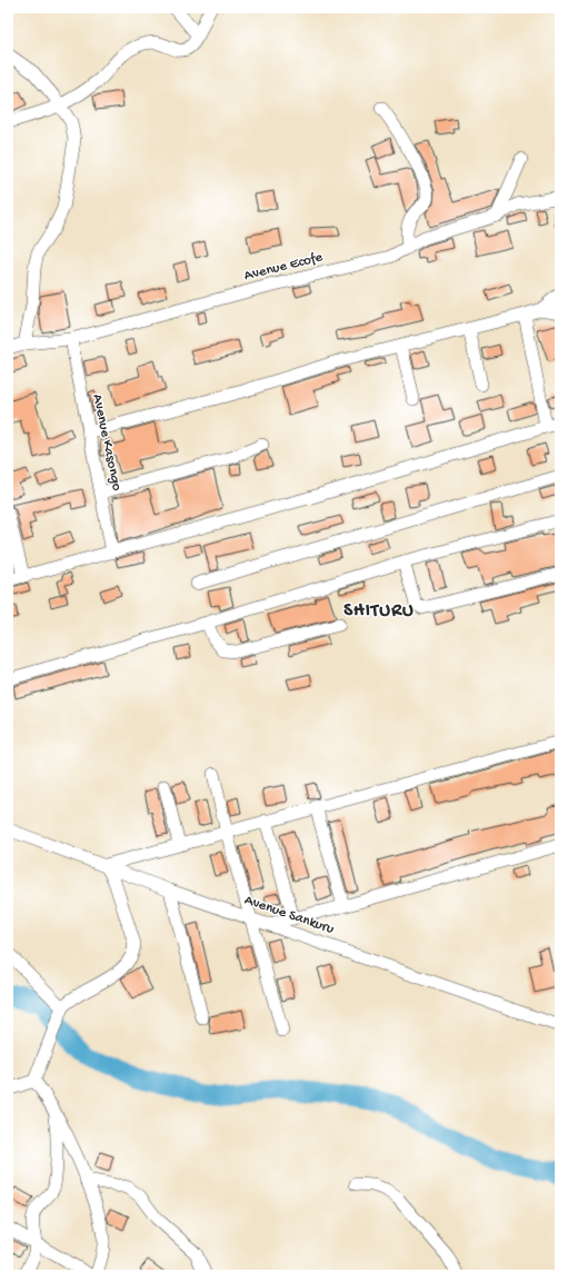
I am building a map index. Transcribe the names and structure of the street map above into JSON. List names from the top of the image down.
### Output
{
  "streets": {
    "street": ["Avenue Ecofe", "Avenue Kasongo", "Avenue Sankuru"]
  },
  "crossings": [
    ["Avenue Ecofe", "Avenue Kasongo"]
  ],
  "districts": ["SHITURU"]
}
